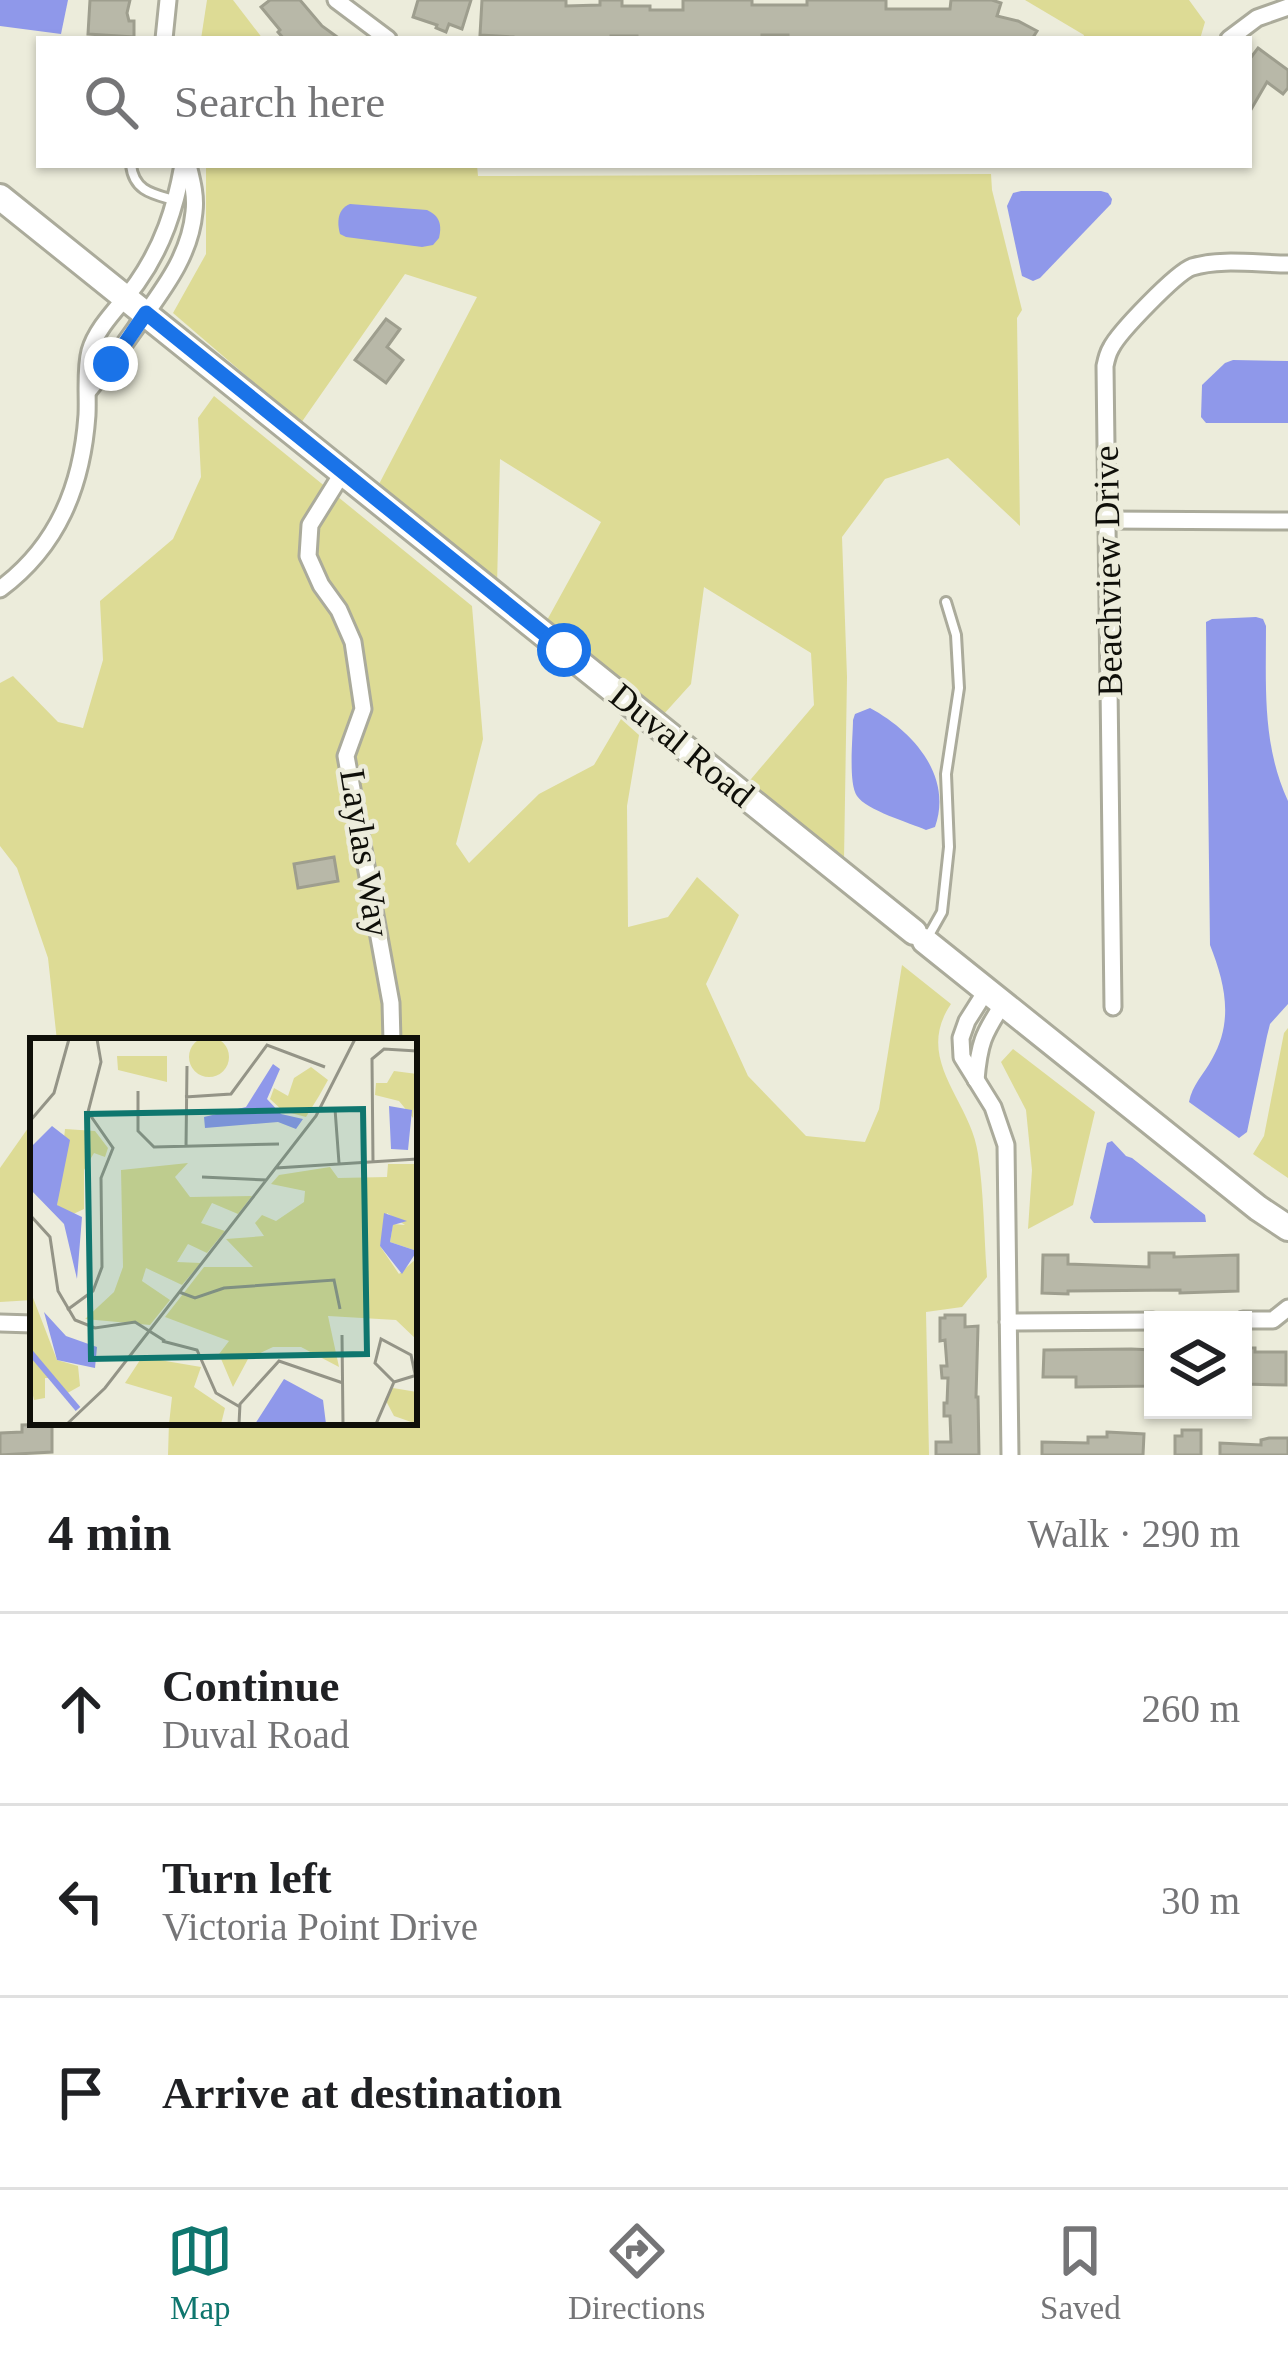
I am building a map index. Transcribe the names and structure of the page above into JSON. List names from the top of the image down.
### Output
{
  "streets": {
    "main road": ["Duval Road"],
    "street": ["Beachview Drive", "Laylas Way"]
  },
  "crossings": [
    ["Duval Road", "Laylas Way"]
  ],
  "page": {
    "search": "Search here",
    "heading": ["4 min", "Walk · 290 m"],
    "list": [
      ["Continue", "Duval Road", "260 m"],
      ["Turn left", "Victoria Point Drive", "30 m"],
      "Arrive at destination"
    ],
    "nav": ["Map", "Directions", "Saved"]
  }
}
